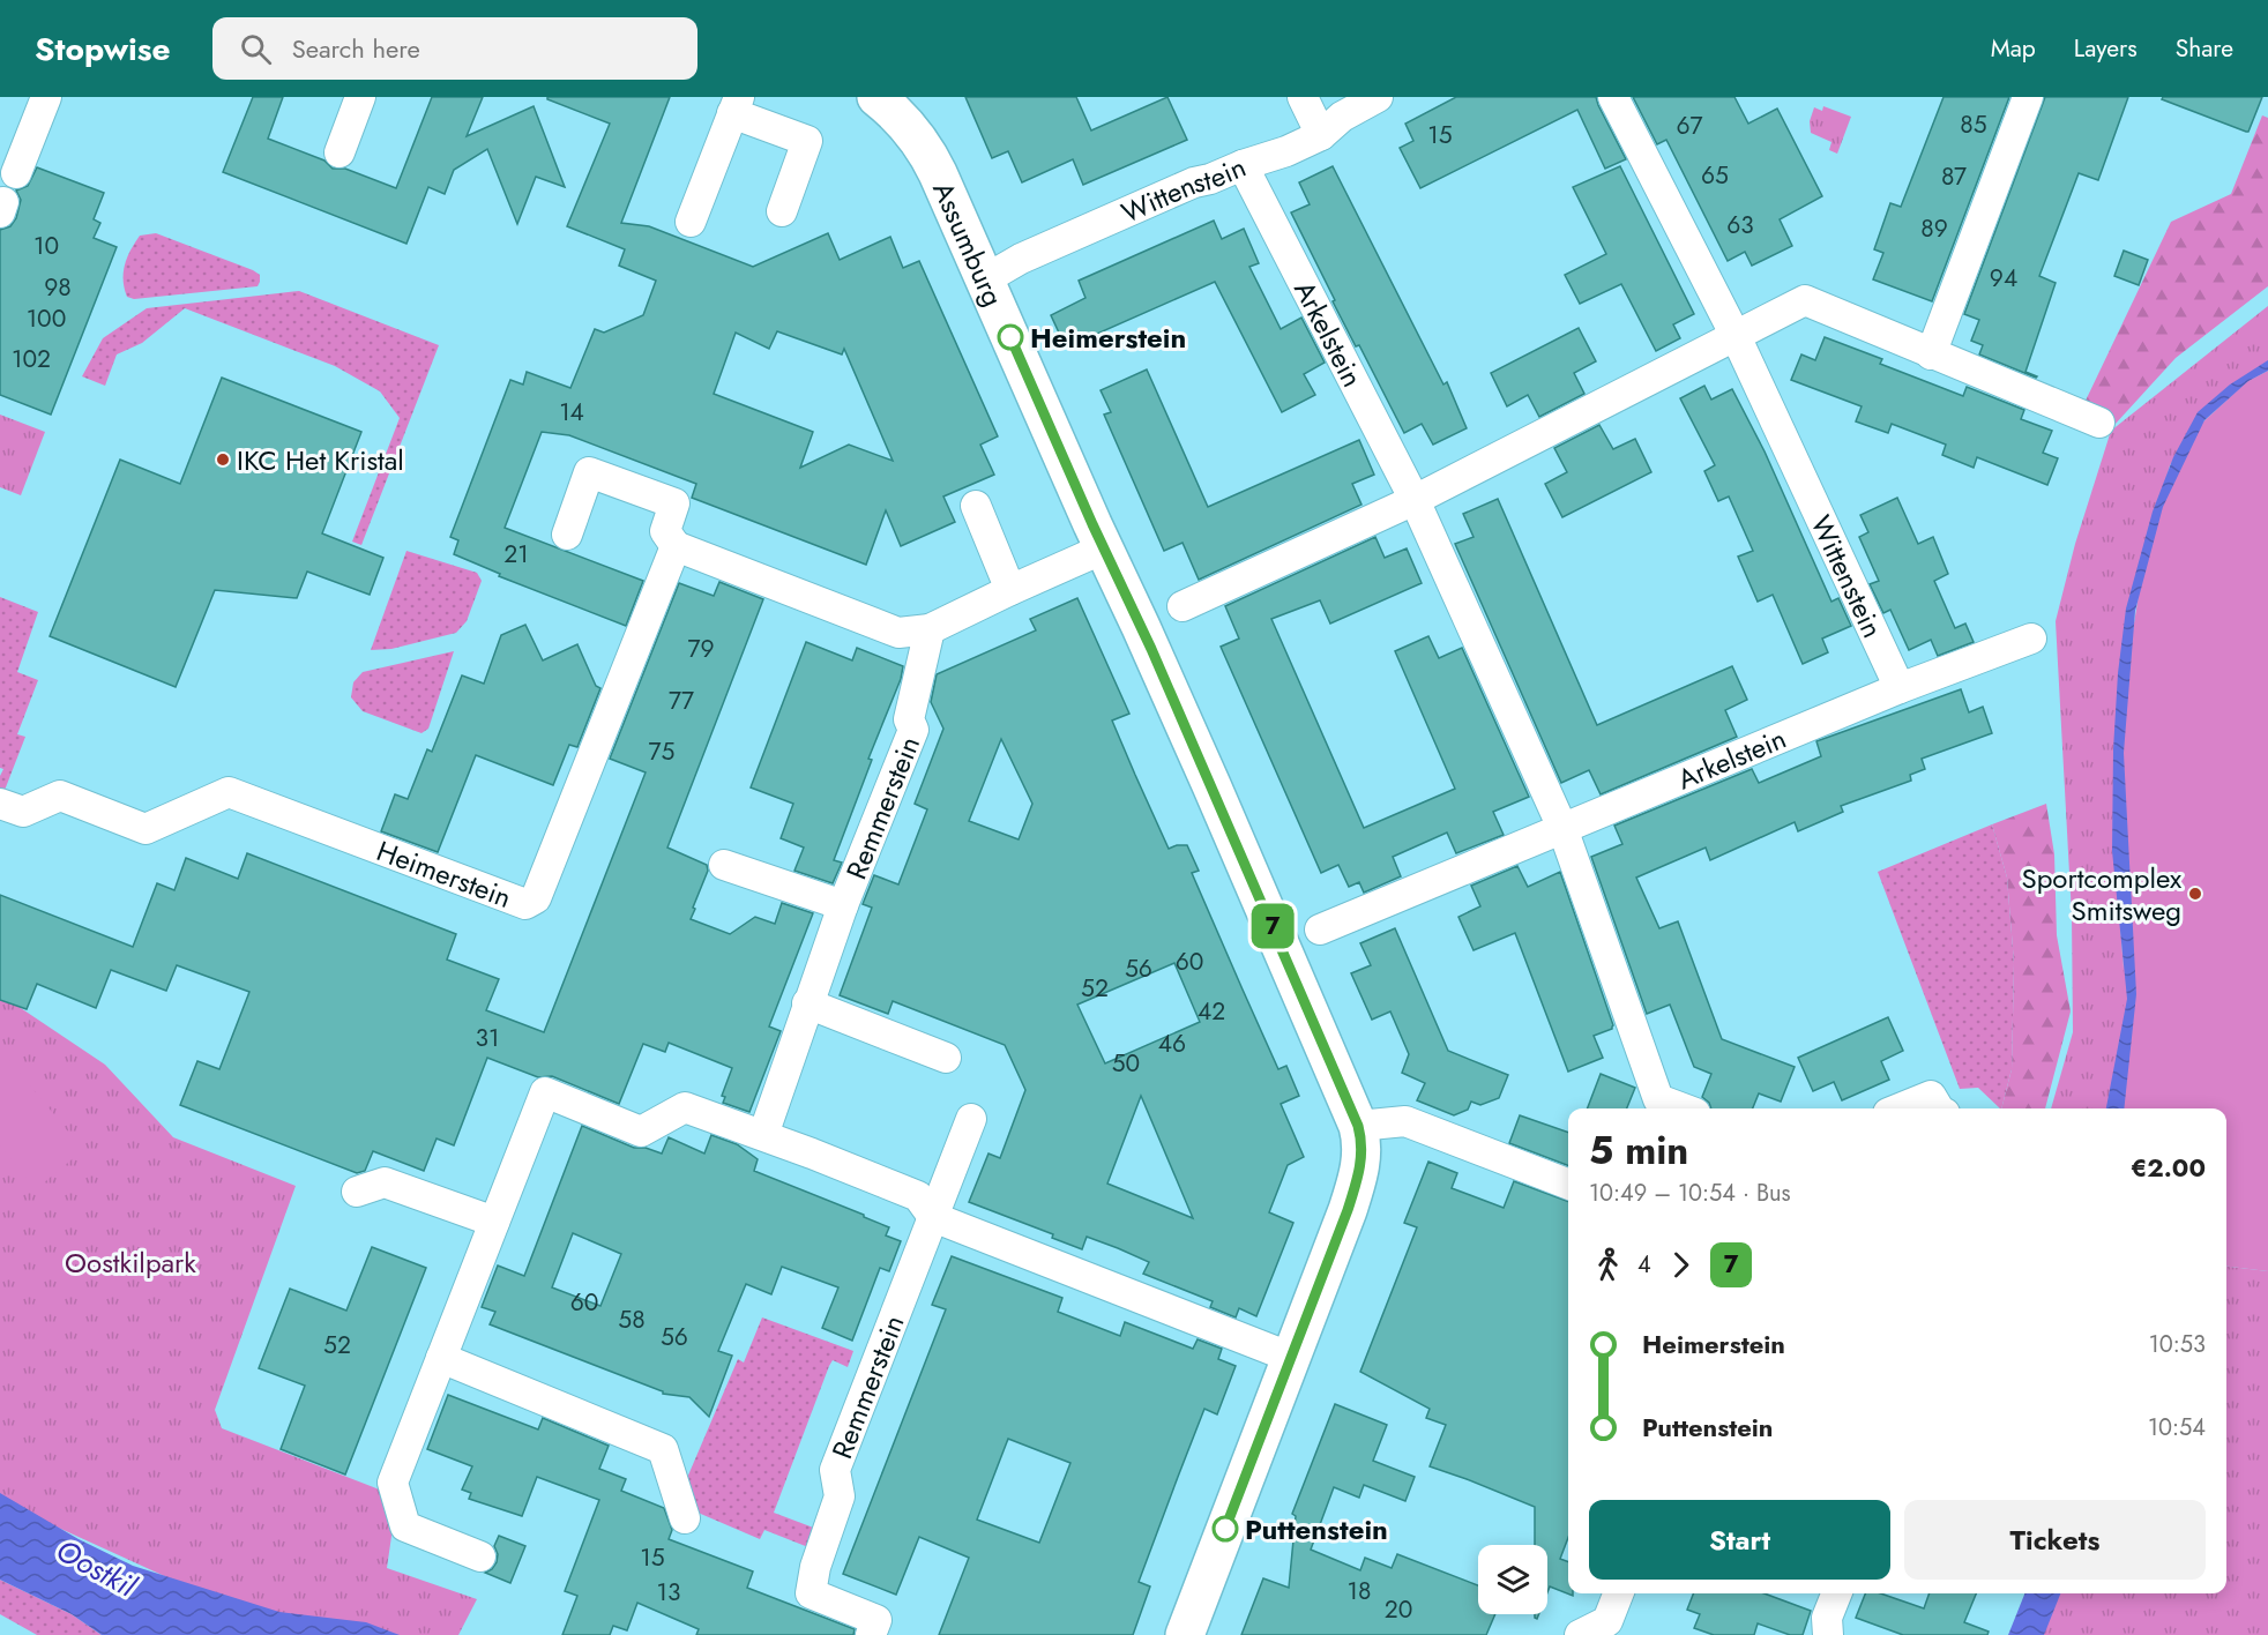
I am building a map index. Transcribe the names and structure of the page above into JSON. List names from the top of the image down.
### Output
{
  "streets": {
    "street": [
      "Wittenstein",
      "Assumburg",
      "Arkelstein",
      "Remmerstein",
      "Heimerstein"
    ]
  },
  "crossings": [
    ["Wittenstein", "Assumburg"],
    ["Wittenstein", "Arkelstein"]
  ],
  "water": ["Oostkil"],
  "parks": ["Oostkilpark"],
  "places": [
    "Heimerstein",
    "IKC Het Kristal",
    "Sportcomplex Smitsweg",
    "Puttenstein"
  ],
  "lines": ["bus line 7"],
  "house_numbers": [
    "85",
    "67",
    "15",
    "65",
    "87",
    "63",
    "89",
    "10",
    "94",
    "98",
    "100",
    "102",
    "14",
    "21",
    "79",
    "77",
    "75",
    "60",
    "56",
    "52",
    "42",
    "31",
    "46",
    "50",
    "60",
    "58",
    "56",
    "52",
    "15",
    "18",
    "13",
    "20"
  ],
  "page": {
    "header": "Stopwise",
    "search": "Search here",
    "nav": ["Map", "Layers", "Share"],
    "on_map": "7",
    "heading": ["5 min", "10:49 – 10:54 · Bus", "€2.00"],
    "legs": ["4", "7"],
    "list": [
      {
        "name": "Heimerstein",
        "value": "10:53"
      },
      {
        "name": "Puttenstein",
        "value": "10:54"
      }
    ],
    "buttons": ["Start", "Tickets"]
  }
}
